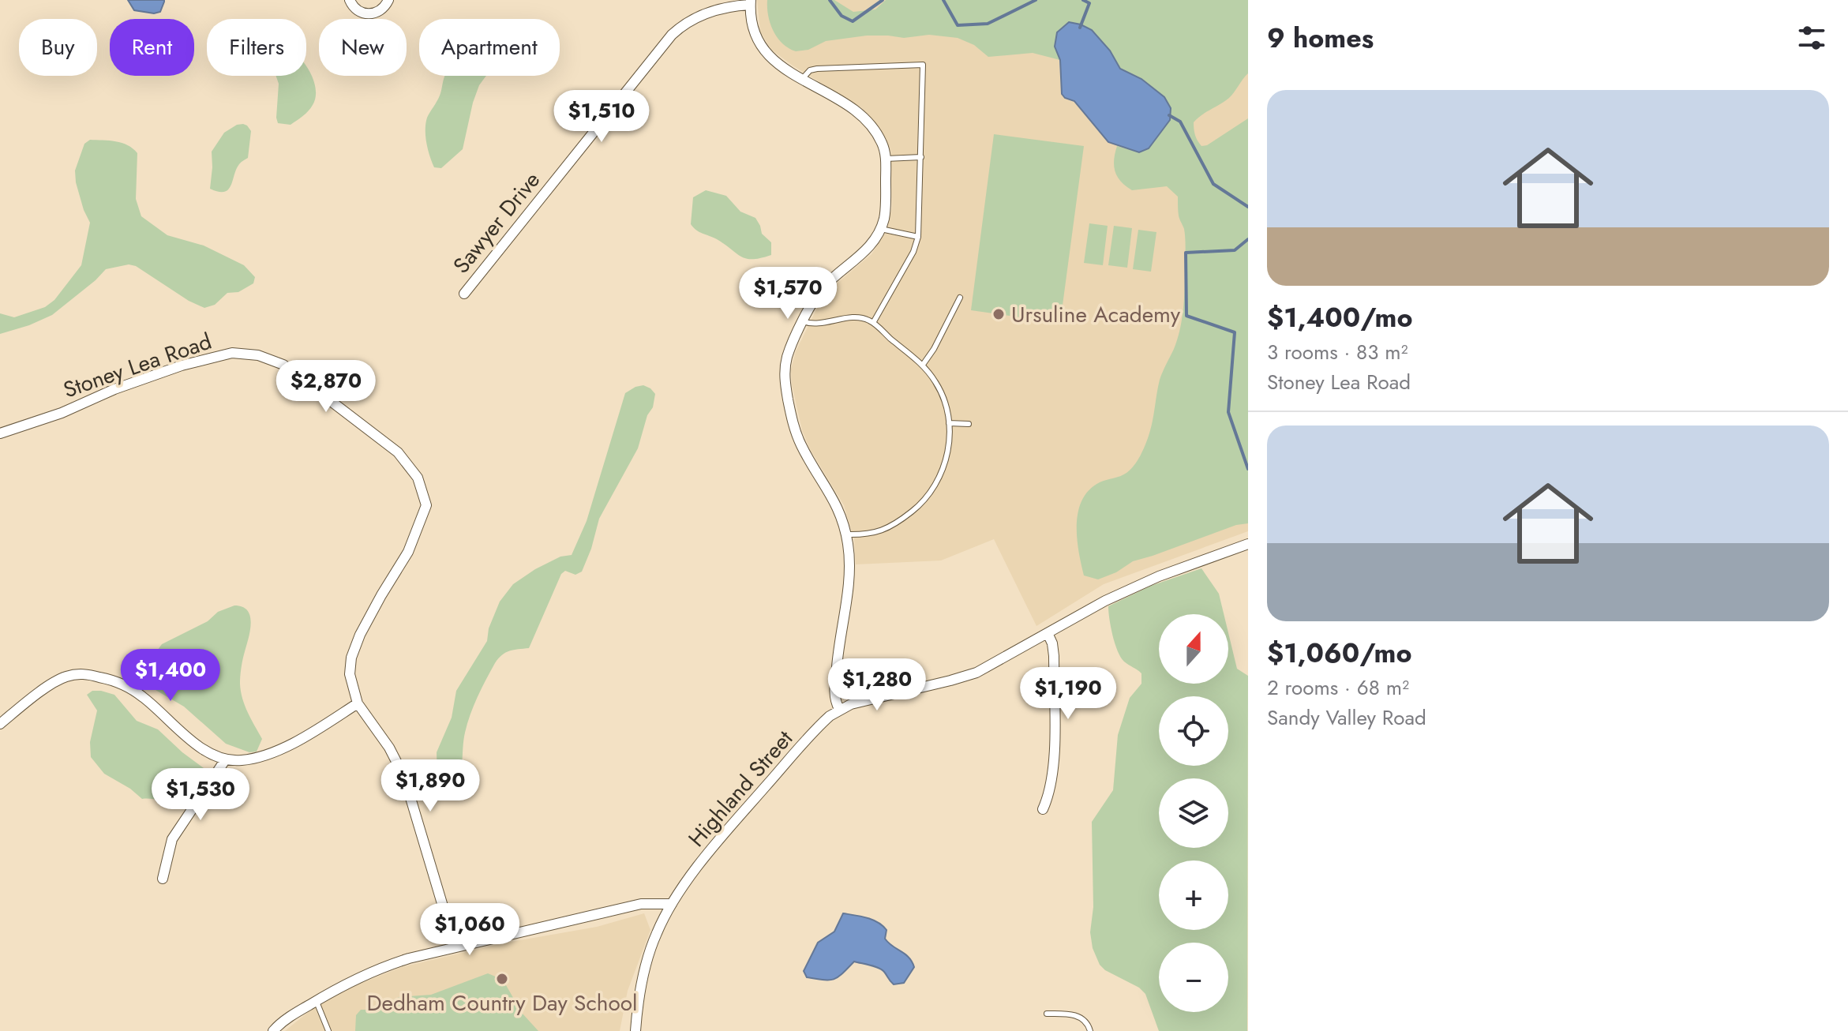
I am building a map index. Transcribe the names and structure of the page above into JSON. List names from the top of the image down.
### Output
{
  "streets": {
    "street": ["Sawyer Drive", "Stoney Lea Road", "Highland Street"]
  },
  "places": ["Ursuline Academy", "Dedham Country Day School"],
  "north": "top",
  "page": {
    "heading": "9 homes",
    "chip": [
      "Buy",
      "Rent",
      "Filters",
      "New",
      "Apartment"
    ],
    "list": [
      {
        "name": "$1,400/mo",
        "note": "3 rooms · 83 m² · Stoney Lea Road"
      },
      {
        "name": "$1,060/mo",
        "note": "2 rooms · 68 m² · Sandy Valley Road"
      }
    ],
    "price": [
      "$1,510",
      "$1,570",
      "$2,870",
      "$1,400",
      "$1,280",
      "$1,190",
      "$1,890",
      "$1,530",
      "$1,060"
    ],
    "map_buttons": ["+", "−"]
  }
}
